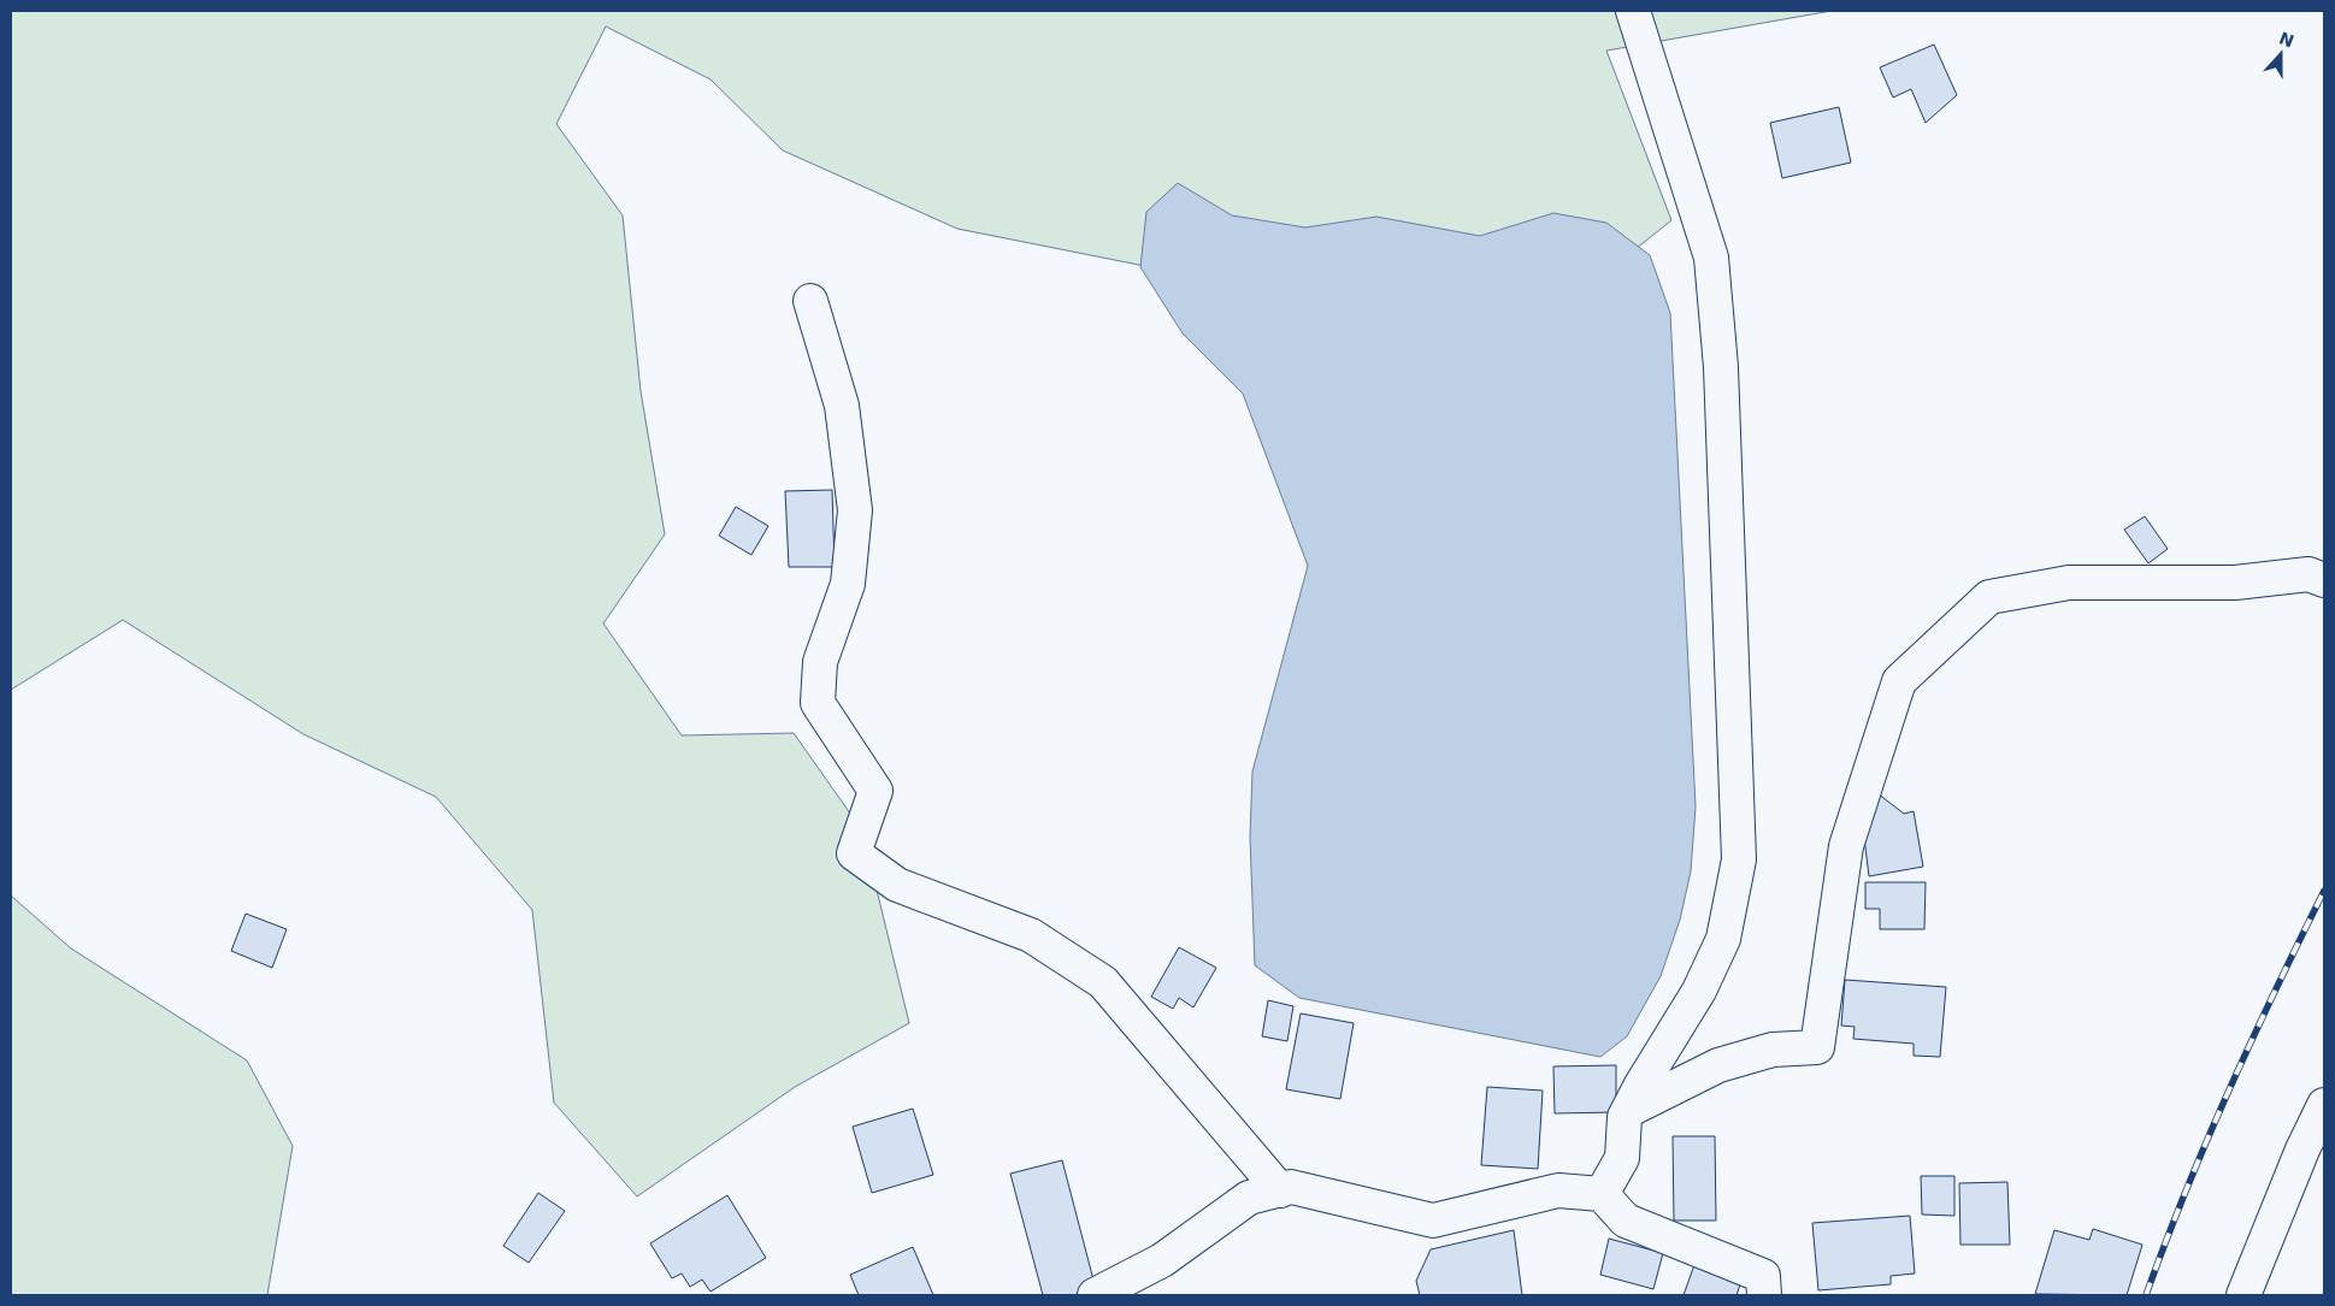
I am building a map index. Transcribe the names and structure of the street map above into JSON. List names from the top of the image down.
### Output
{
  "north": "top"
}
